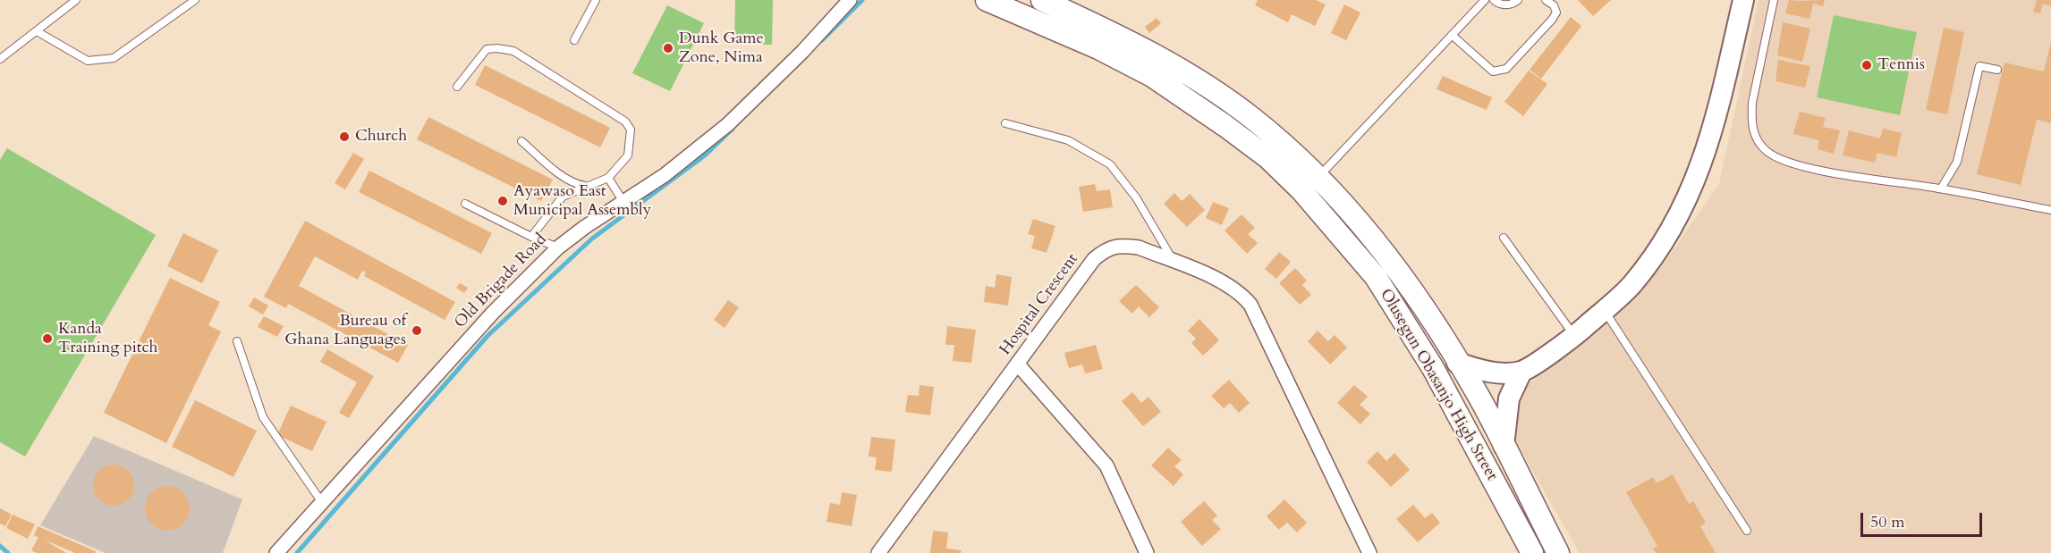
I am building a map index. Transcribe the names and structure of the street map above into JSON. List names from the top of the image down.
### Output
{
  "streets": {
    "main road": ["Olusegun Obasanjo High Street"],
    "street": ["Old Brigade Road", "Hospital Crescent"]
  },
  "places": [
    "Dunk Game Zone, Nima",
    "Tennis",
    "Church",
    "Ayawaso East Municipal Assembly",
    "Bureau of Ghana Languages",
    "Kanda Training pitch"
  ],
  "scale_bar": "50 m"
}
